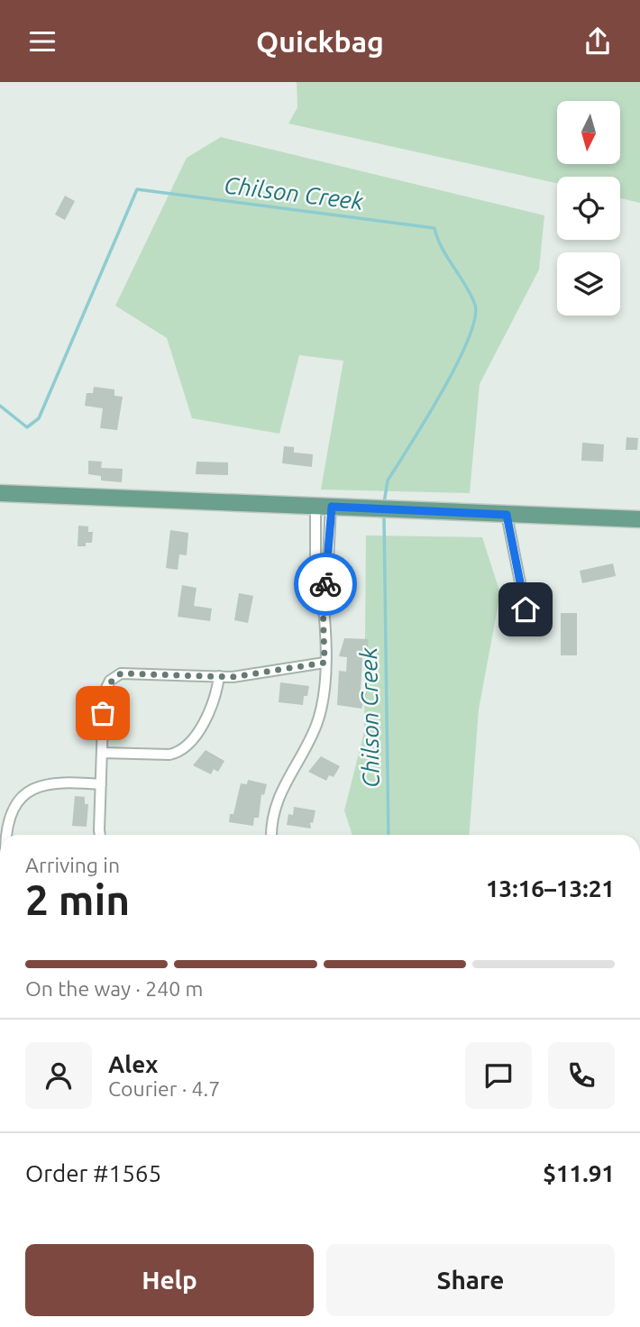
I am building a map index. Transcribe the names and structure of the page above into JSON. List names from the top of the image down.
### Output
{
  "water": ["Chilson Creek"],
  "north": "bottom",
  "page": {
    "header": "Quickbag",
    "heading": ["2 min", "Arriving in", "13:16–13:21"],
    "panel": [
      "Alex",
      "Courier · 4.7",
      "Order #1565",
      "$11.91"
    ],
    "bar": "On the way · 240 m",
    "buttons": ["Help", "Share"]
  }
}
